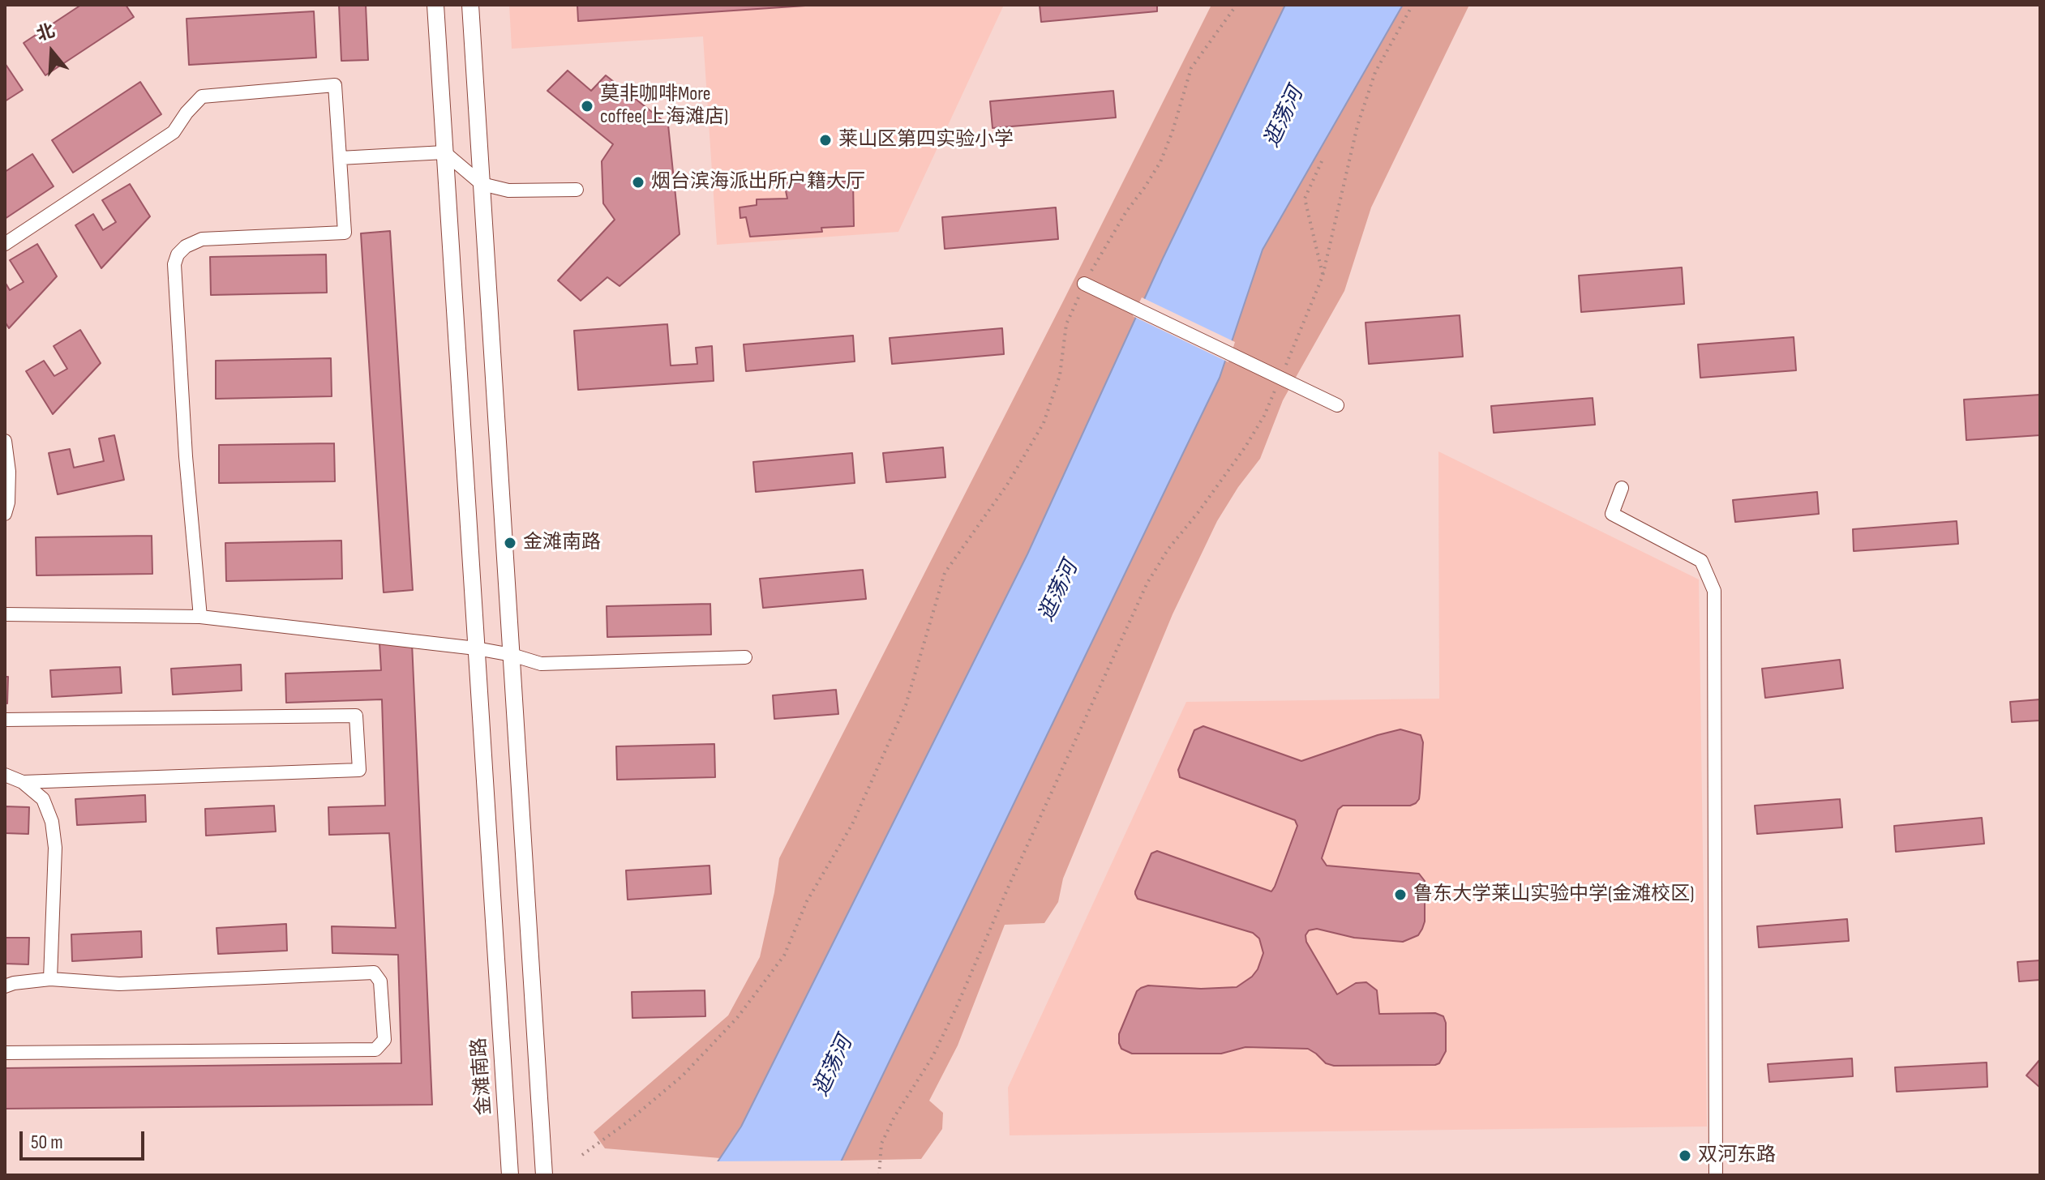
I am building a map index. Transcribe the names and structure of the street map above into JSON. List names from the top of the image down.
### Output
{
  "streets": {
    "street": ["金滩南路"]
  },
  "water": ["逛荡河"],
  "places": [
    "莫非咖啡More coffee(上海滩店)",
    "莱山区第四实验小学",
    "烟台滨海派出所户籍大厅",
    "金滩南路",
    "鲁东大学莱山实验中学(金滩校区)",
    "双河东路"
  ],
  "scale_bar": "50 m",
  "north": "top"
}
